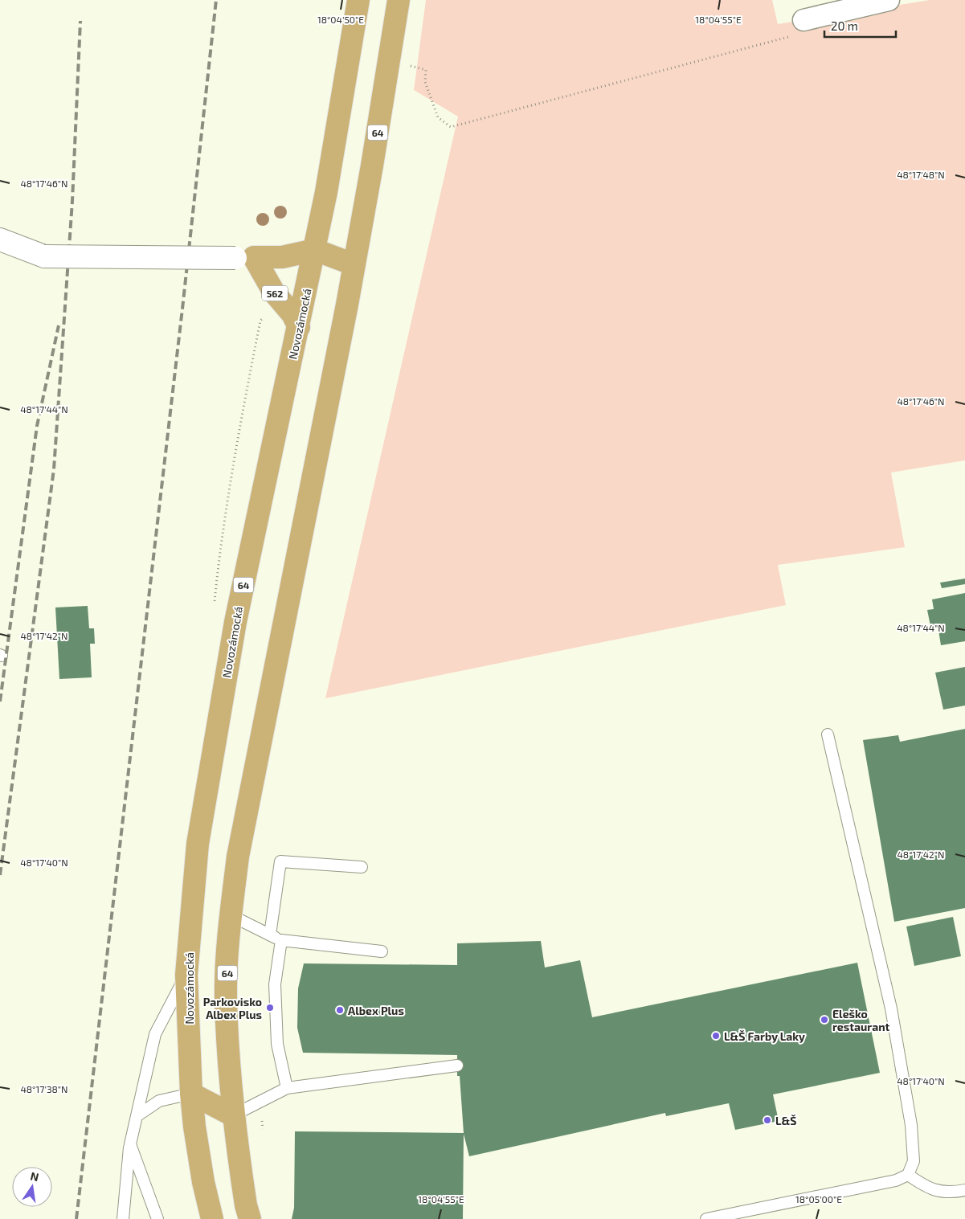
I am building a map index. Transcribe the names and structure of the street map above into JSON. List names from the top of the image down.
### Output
{
  "streets": {
    "main road": ["64", "562", "Novozámocká"]
  },
  "crossings": [
    ["562", "Novozámocká"]
  ],
  "places": [
    "Parkovisko Albex Plus",
    "Albex Plus",
    "Eleško restaurant",
    "L&Š Farby Laky",
    "L&Š"
  ],
  "scale_bar": "20 m",
  "north": "top",
  "coordinates": [
    "18°04'50\"E",
    "18°04'55\"E",
    "48°17'48\"N",
    "48°17'46\"N",
    "48°17'44\"N",
    "48°17'42\"N",
    "48°17'40\"N",
    "48°17'38\"N",
    "18°05'00\"E"
  ]
}
